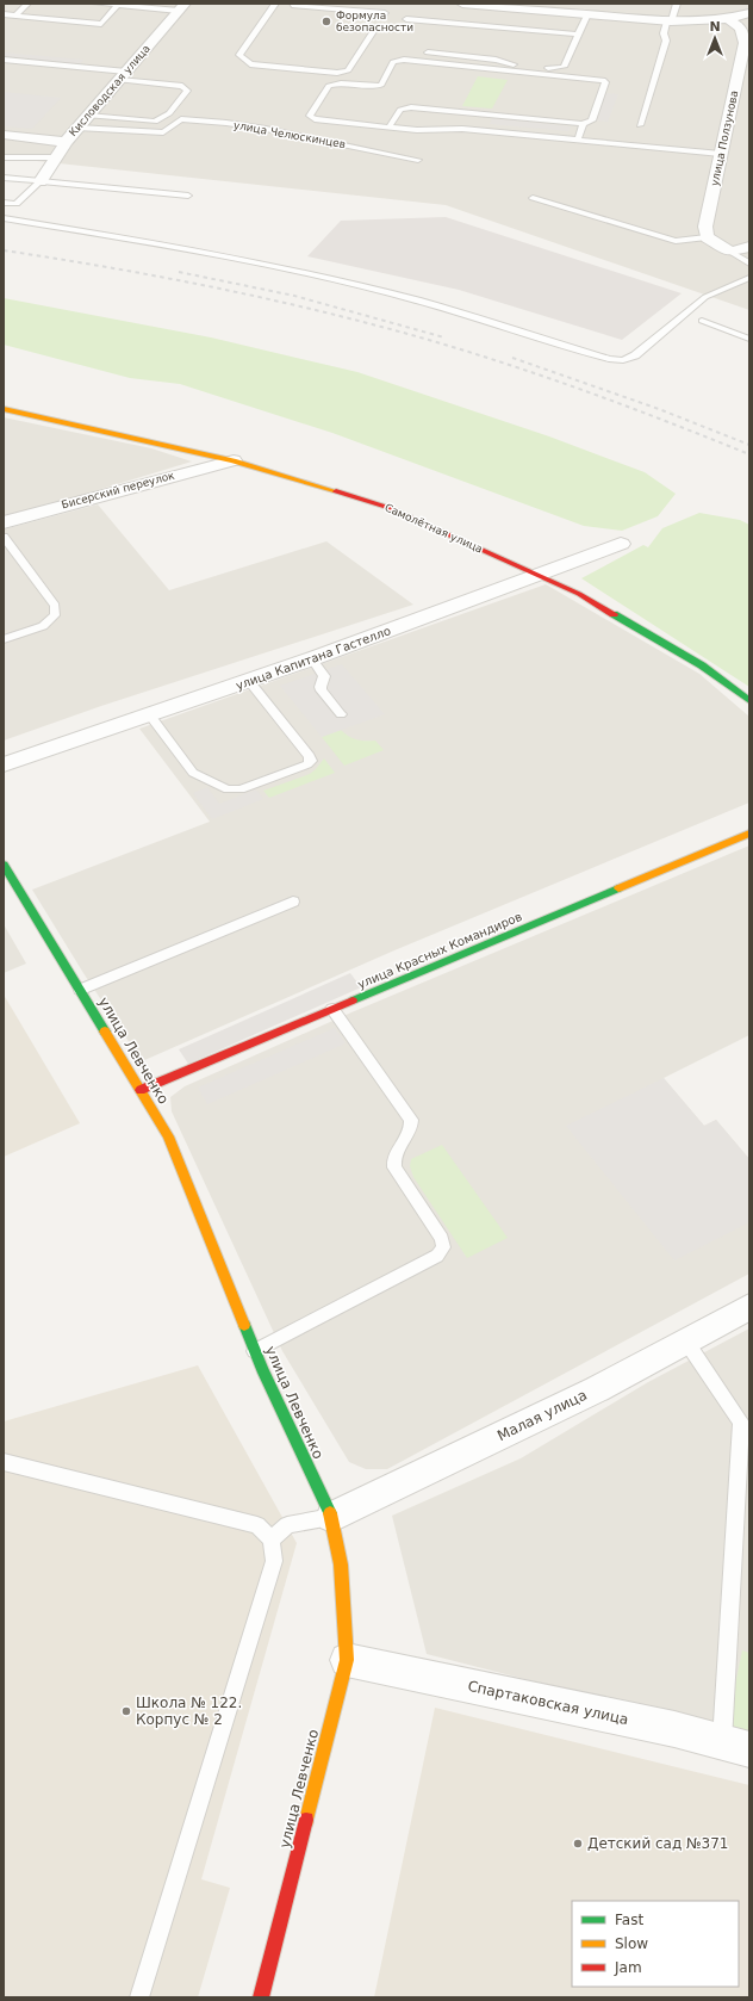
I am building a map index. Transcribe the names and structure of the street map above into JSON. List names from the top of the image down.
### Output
{
  "streets": {
    "street": [
      "Кисловодская улица",
      "улица Ползунова",
      "Бисерский переулок",
      "Самолётная улица",
      "улица Капитана Гастелло",
      "улица Красных Командиров",
      "улица Левченко",
      "Малая улица",
      "Спартаковская улица"
    ],
    "lane": ["улица Челюскинцев"]
  },
  "crossings": [
    ["Кисловодская улица", "улица Челюскинцев"],
    ["Бисерский переулок", "Самолётная улица"],
    ["Самолётная улица", "улица Капитана Гастелло"],
    ["улица Красных Командиров", "улица Левченко"],
    ["улица Левченко", "Малая улица"],
    ["улица Левченко", "Спартаковская улица"]
  ],
  "places": ["Формула безопасности", "Школа № 122. Корпус № 2", "Детский сад №371"],
  "legend": ["Fast", "Slow", "Jam"],
  "north": "top"
}
